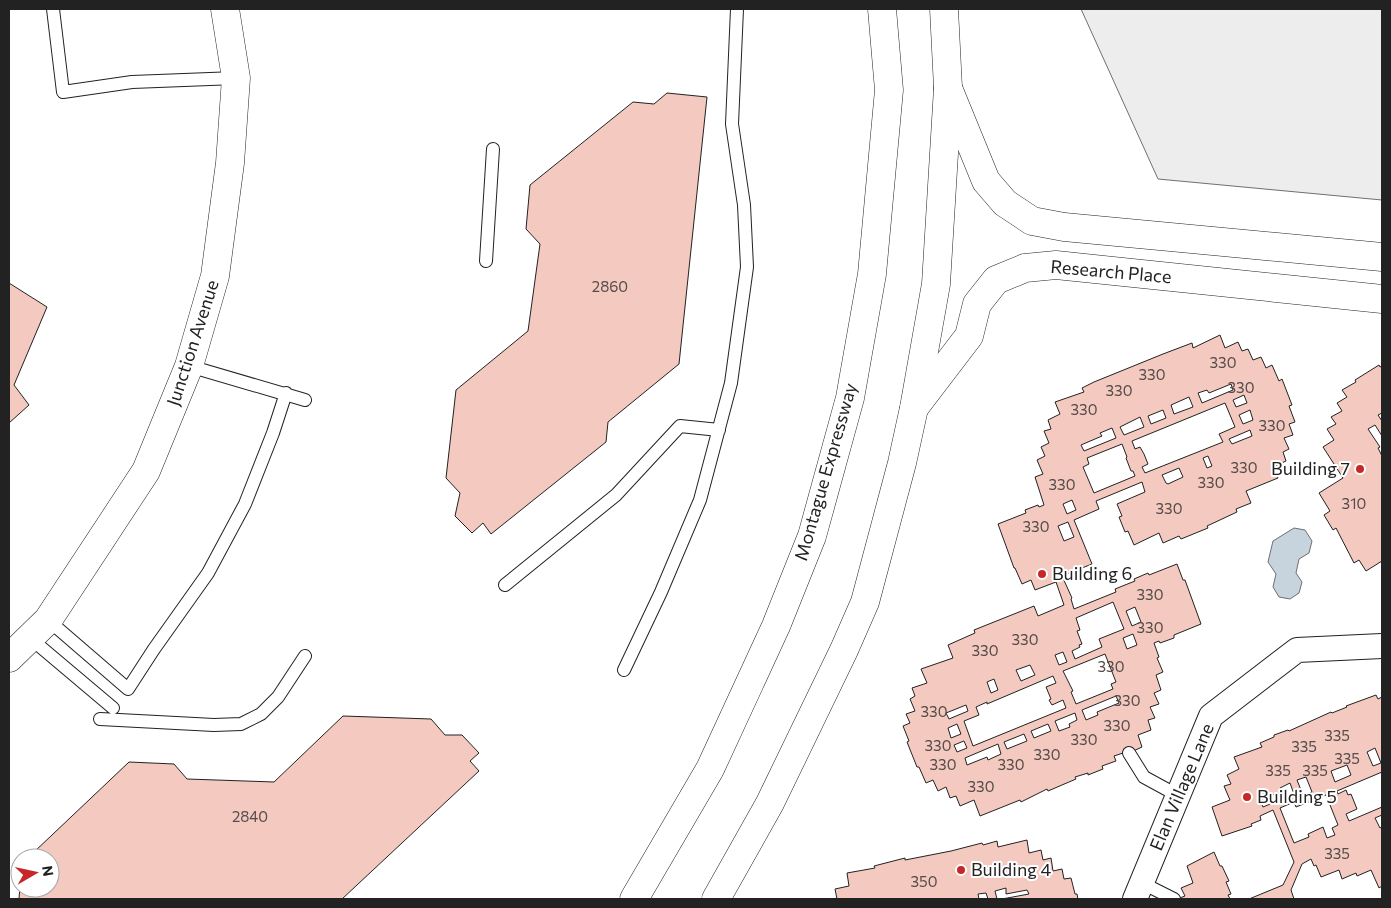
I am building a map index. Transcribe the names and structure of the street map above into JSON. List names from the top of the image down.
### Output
{
  "streets": {
    "main road": ["Research Place", "Junction Avenue", "Montague Expressway"],
    "street": ["Elan Village Lane"]
  },
  "places": [
    "Building 7",
    "Building 6",
    "Building 5",
    "Building 4"
  ],
  "house_numbers": [
    "2860",
    "330",
    "330",
    "330",
    "330",
    "330",
    "330",
    "330",
    "330",
    "330",
    "310",
    "330",
    "330",
    "330",
    "330",
    "330",
    "330",
    "330",
    "330",
    "330",
    "330",
    "335",
    "330",
    "330",
    "335",
    "330",
    "335",
    "330",
    "330",
    "335",
    "335",
    "330",
    "2840",
    "335",
    "350"
  ],
  "north": "right"
}
